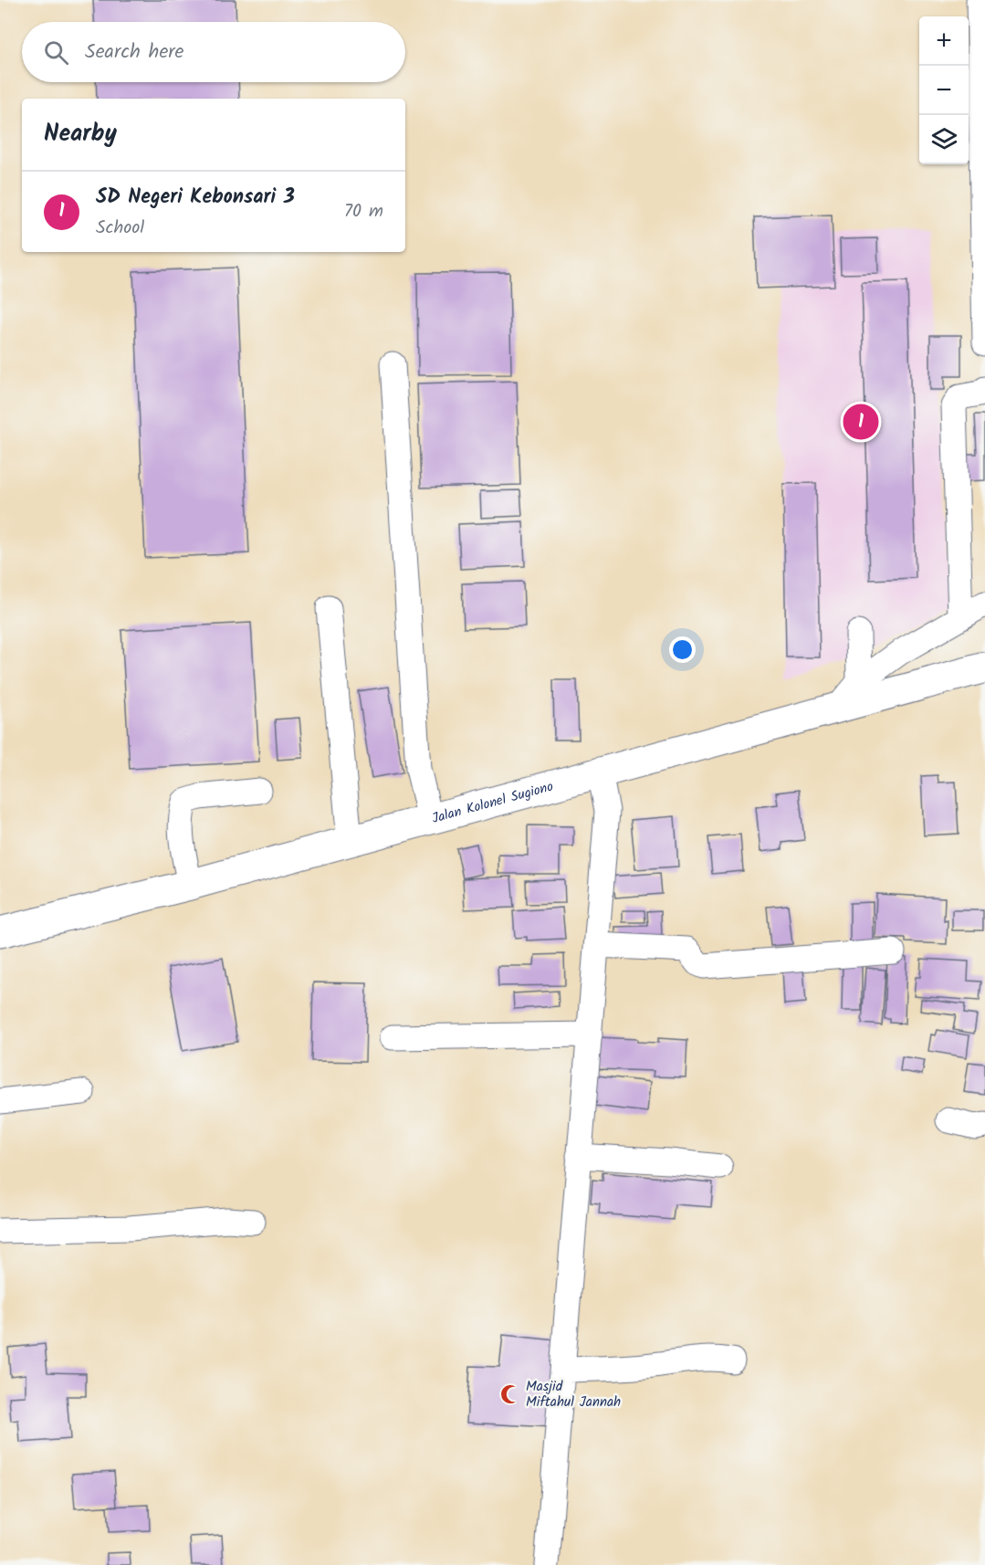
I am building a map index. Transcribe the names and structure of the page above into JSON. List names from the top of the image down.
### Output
{
  "streets": {
    "main road": ["Jalan Kolonel Sugiono"]
  },
  "places": {
    "mosque": ["Masjid Miftahul Jannah"]
  },
  "page": {
    "map_buttons": ["+", "−"],
    "search": "Search here",
    "heading": "Nearby",
    "list": [
      {
        "mark": "1",
        "name": "SD Negeri Kebonsari 3",
        "note": "School",
        "value": "70 m"
      }
    ],
    "pins": "1"
  }
}
